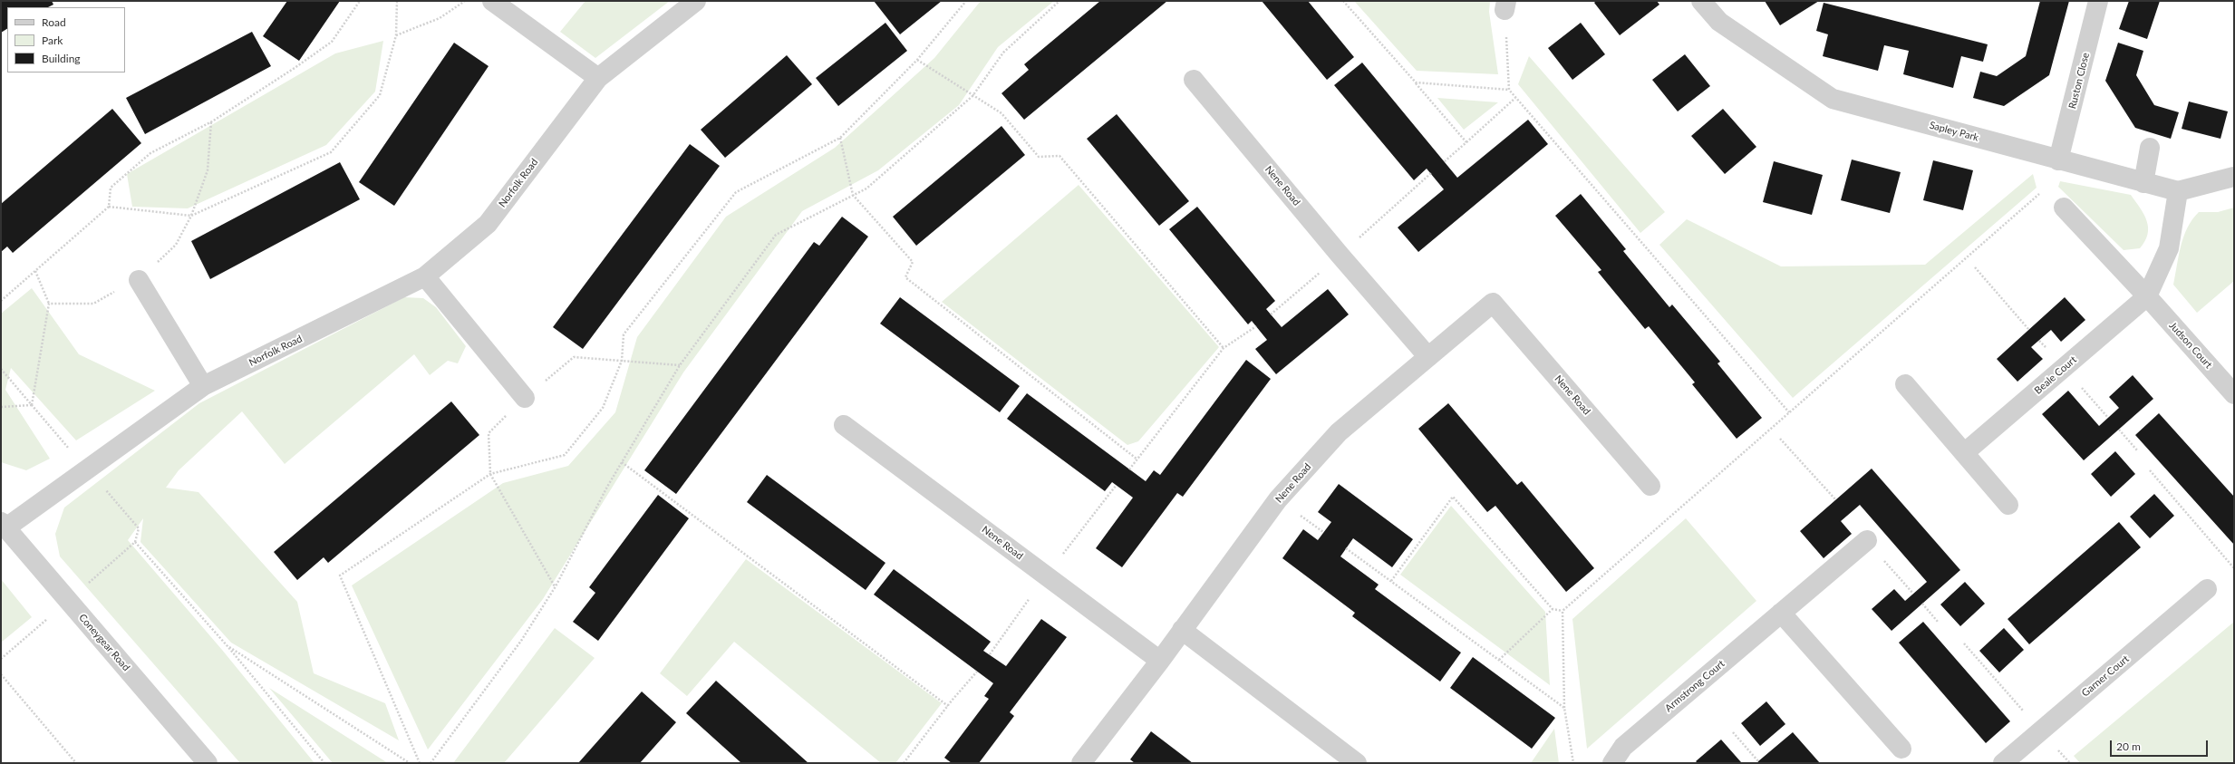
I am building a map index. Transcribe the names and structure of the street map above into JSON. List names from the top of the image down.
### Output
{
  "streets": {
    "street": [
      "Ruston Close",
      "Sapley Park",
      "Norfolk Road",
      "Nene Road",
      "Judson Court",
      "Beale Court",
      "Coneygear Road",
      "Garner Court",
      "Armstrong Court"
    ]
  },
  "crossings": [
    ["Ruston Close", "Sapley Park"],
    ["Sapley Park", "Beale Court"],
    ["Norfolk Road", "Coneygear Road"],
    ["Judson Court", "Beale Court"]
  ],
  "legend": ["Road", "Park", "Building"],
  "scale_bar": "20 m"
}
